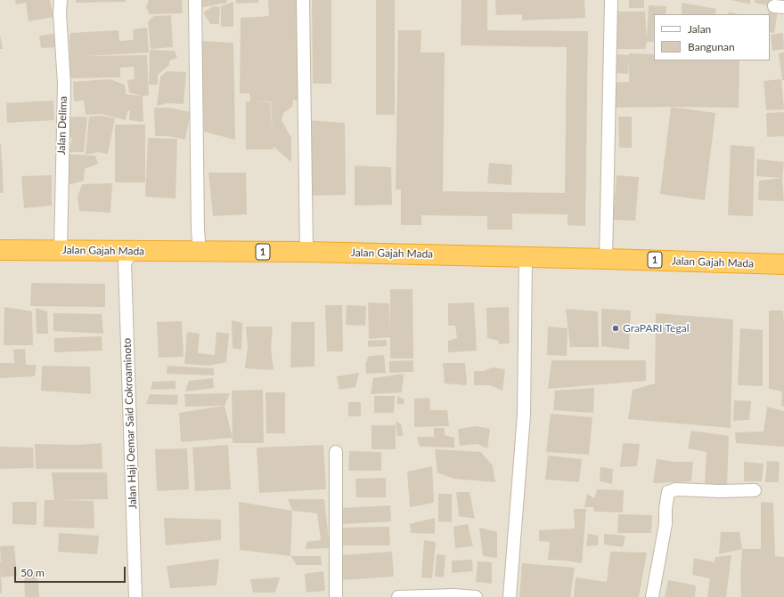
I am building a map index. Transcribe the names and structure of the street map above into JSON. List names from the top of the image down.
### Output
{
  "streets": {
    "highway": ["Jalan Gajah Mada", "1"],
    "street": ["Jalan Delima", "Jalan Haji Oemar Said Cokroaminoto"]
  },
  "crossings": [
    ["Jalan Delima", "Jalan Gajah Mada"],
    ["Jalan Gajah Mada", "Jalan Haji Oemar Said Cokroaminoto"]
  ],
  "places": ["GraPARI Tegal"],
  "legend": ["Jalan", "Bangunan"],
  "scale_bar": "50 m"
}
